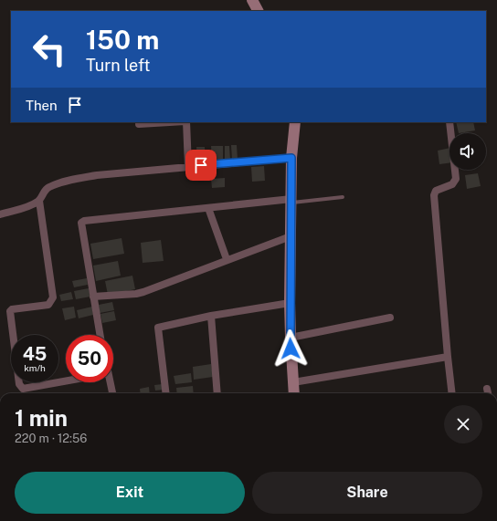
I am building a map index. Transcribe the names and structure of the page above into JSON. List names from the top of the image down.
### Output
{
  "page": {
    "turn": ["150 m", "Turn left"],
    "then": "Then",
    "speed": "45 km/h",
    "limit": "50",
    "heading": ["1 min", "220 m · 12:56"],
    "buttons": ["Exit", "Share"]
  }
}
